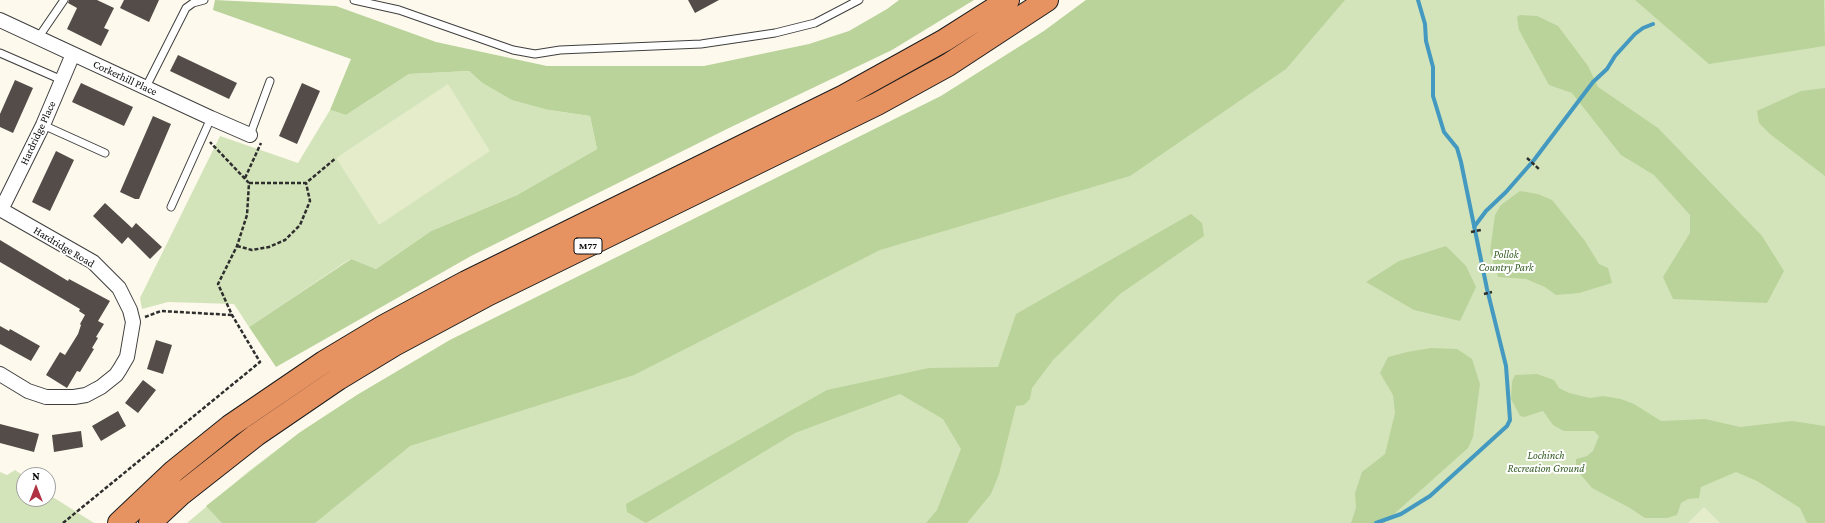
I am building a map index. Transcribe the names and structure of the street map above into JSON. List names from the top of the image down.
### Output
{
  "streets": {
    "highway": ["M77"],
    "street": ["Corkerhill Place", "Hardridge Place", "Hardridge Road"]
  },
  "crossings": [
    ["Corkerhill Place", "Hardridge Place"],
    ["Hardridge Place", "Hardridge Road"]
  ],
  "parks": ["Pollok Country Park", "Lochinch Recreation Ground"],
  "north": "top"
}
